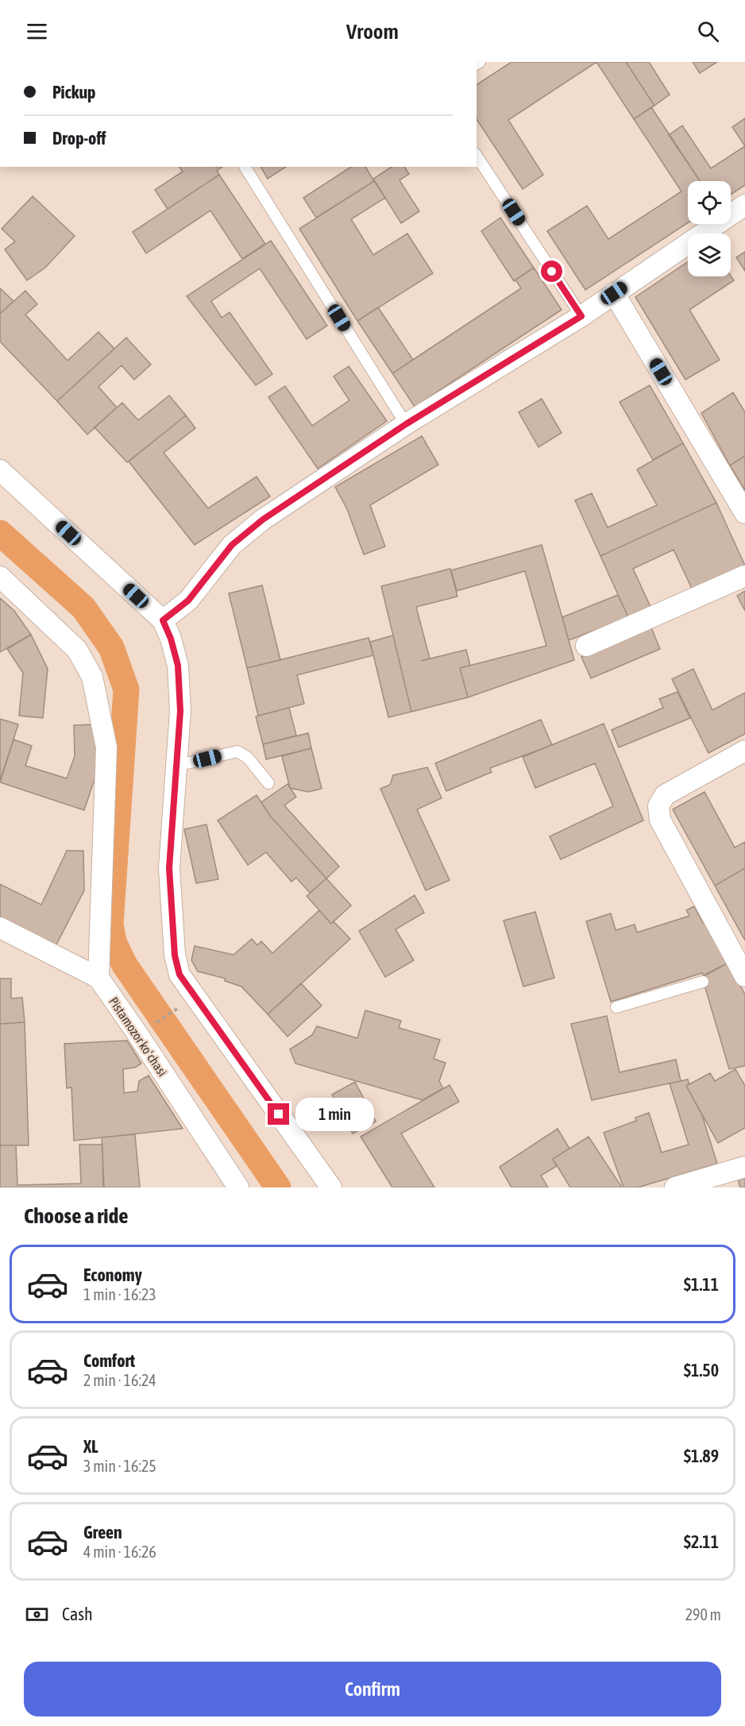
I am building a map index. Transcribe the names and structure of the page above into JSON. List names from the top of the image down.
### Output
{
  "streets": {
    "street": ["Pistamozor koʻchasi"]
  },
  "page": {
    "header": "Vroom",
    "banner": ["Pickup", "Drop-off"],
    "bubble": "1 min",
    "heading": "Choose a ride",
    "list": [
      {
        "name": "Economy",
        "note": "1 min · 16:23",
        "value": "$1.11"
      },
      {
        "name": "Comfort",
        "note": "2 min · 16:24",
        "value": "$1.50"
      },
      {
        "name": "XL",
        "note": "3 min · 16:25",
        "value": "$1.89"
      },
      {
        "name": "Green",
        "note": "4 min · 16:26",
        "value": "$2.11"
      }
    ],
    "pay": ["Cash", "290 m"],
    "buttons": "Confirm"
  }
}
